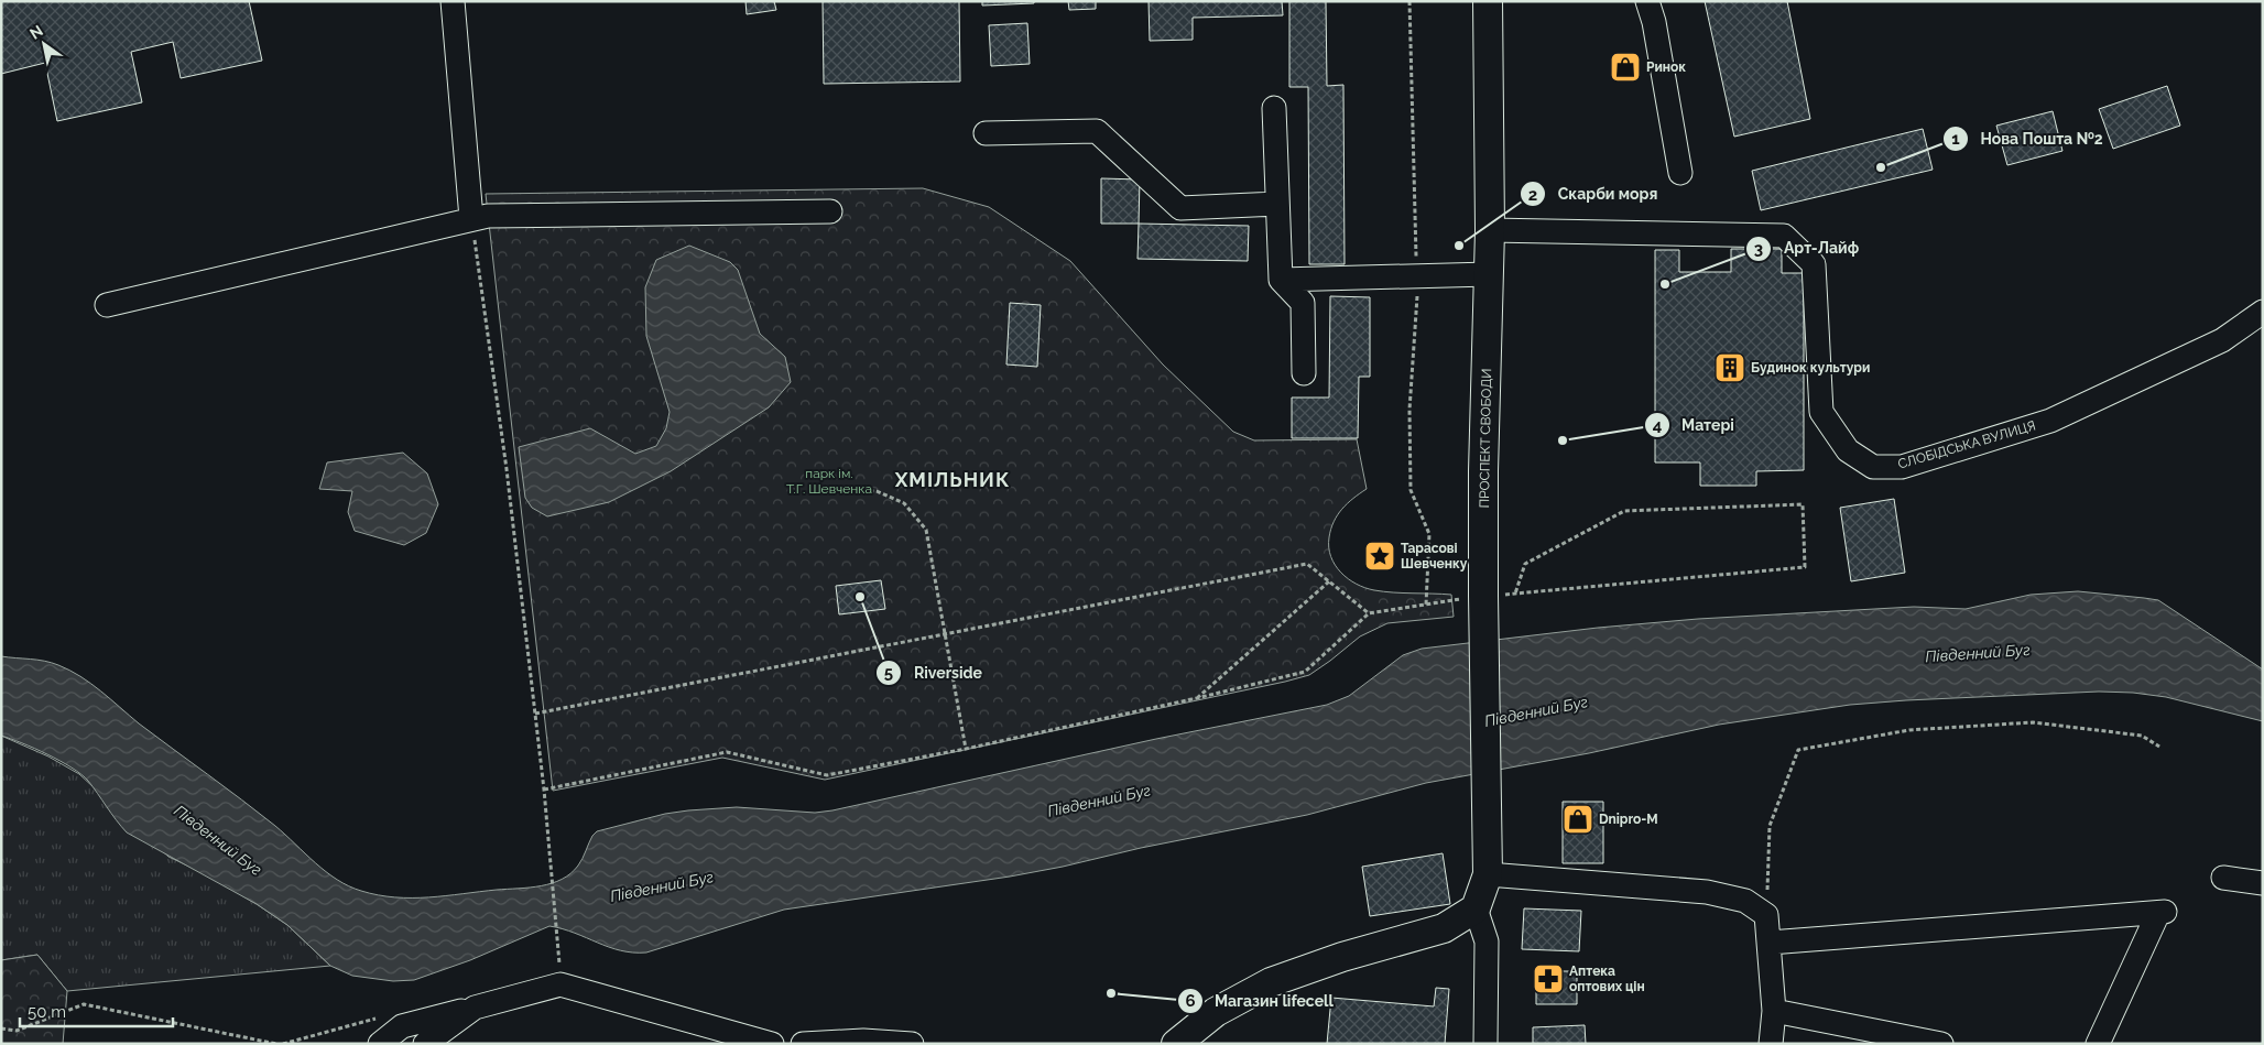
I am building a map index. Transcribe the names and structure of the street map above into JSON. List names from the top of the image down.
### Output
{
  "streets": {
    "main road": ["ПРОСПЕКТ СВОБОДИ"],
    "street": ["СЛОБІДСЬКА ВУЛИЦЯ"]
  },
  "crossings": [
    ["ПРОСПЕКТ СВОБОДИ", "СЛОБІДСЬКА ВУЛИЦЯ"]
  ],
  "districts": ["ХМІЛЬНИК"],
  "water": ["Південний Буг"],
  "parks": ["парк ім. Т.Г. Шевченка"],
  "places": {
    "shop": ["Ринок", "Dnipro-M"],
    "other": [
      "Нова Пошта №2",
      "Скарби моря",
      "Арт-Лайф",
      "Матері",
      "Riverside",
      "Магазин lifecell"
    ],
    "building": ["Будинок культури"],
    "place": ["Тарасові Шевченку"],
    "pharmacy": ["Аптека оптових цін"]
  },
  "scale_bar": "50 m",
  "north": "top left"
}
